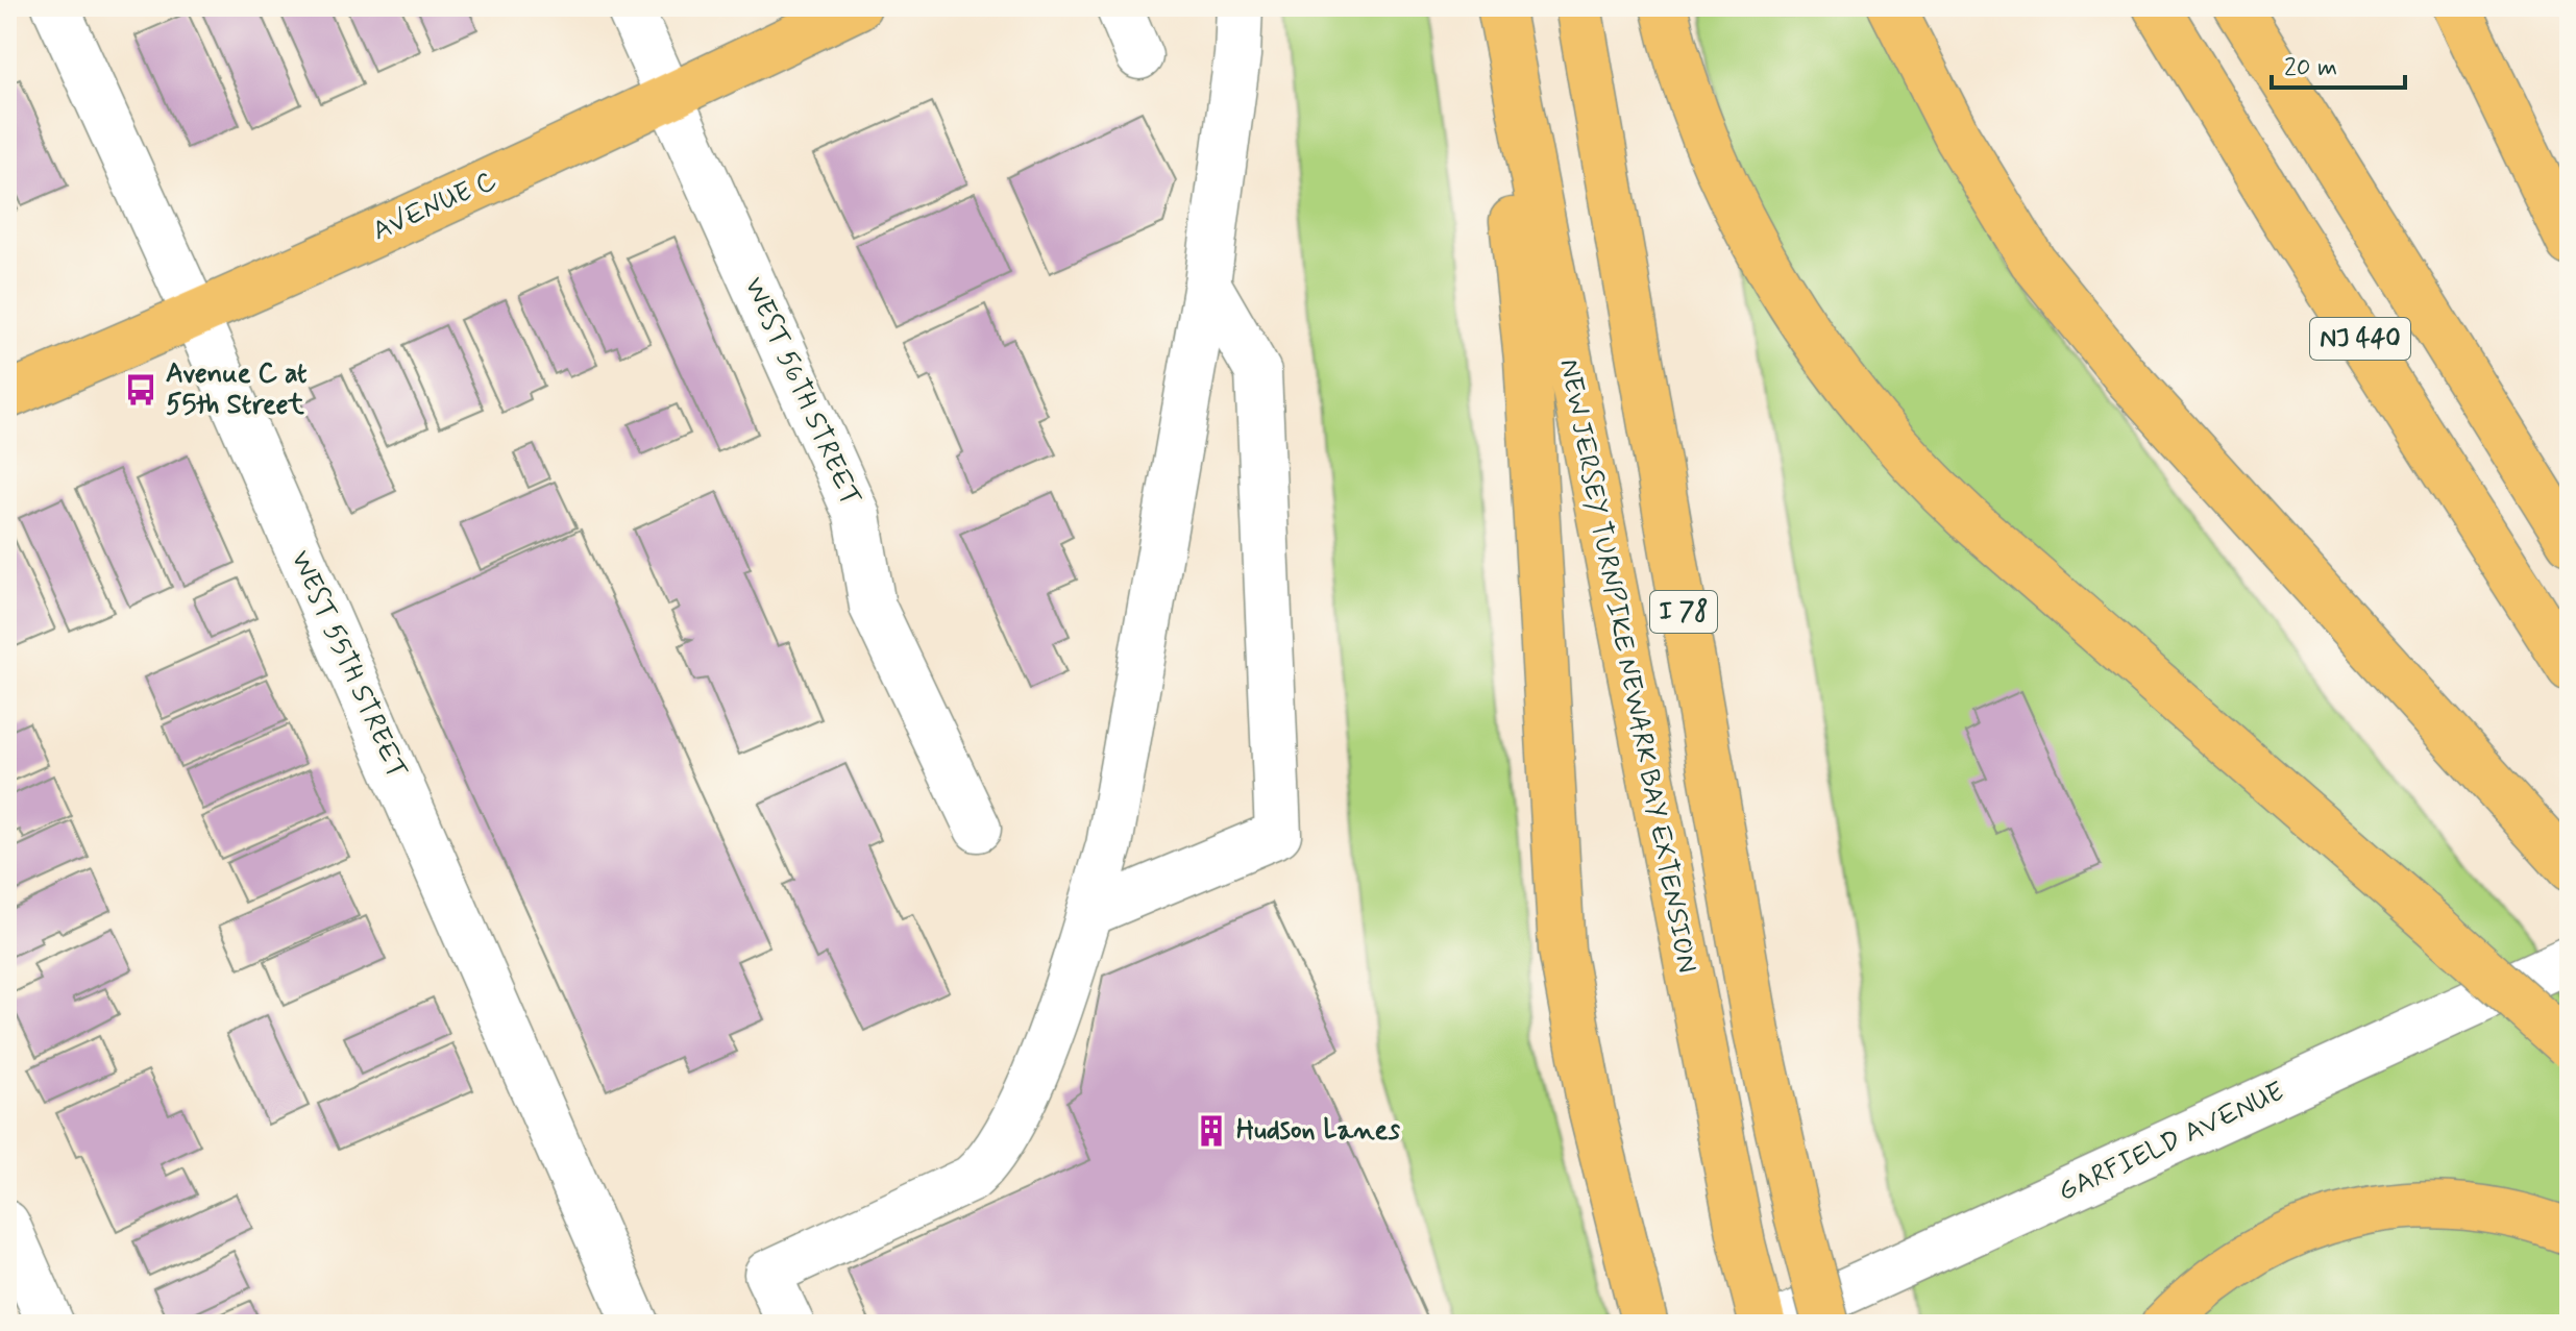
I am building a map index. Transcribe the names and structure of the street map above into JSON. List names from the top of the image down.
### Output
{
  "streets": {
    "main road": [
      "AVENUE C",
      "NJ 440",
      "I 78",
      "NEW JERSEY TURNPIKE NEWARK BAY EXTENSION"
    ],
    "street": ["WEST 56TH STREET", "WEST 55TH STREET", "GARFIELD AVENUE"]
  },
  "crossings": [
    ["AVENUE C", "WEST 56TH STREET"],
    ["AVENUE C", "WEST 55TH STREET"]
  ],
  "places": {
    "bus stop": ["Avenue C at 55th Street"],
    "building": ["Hudson Lanes"]
  },
  "scale_bar": "20 m"
}
